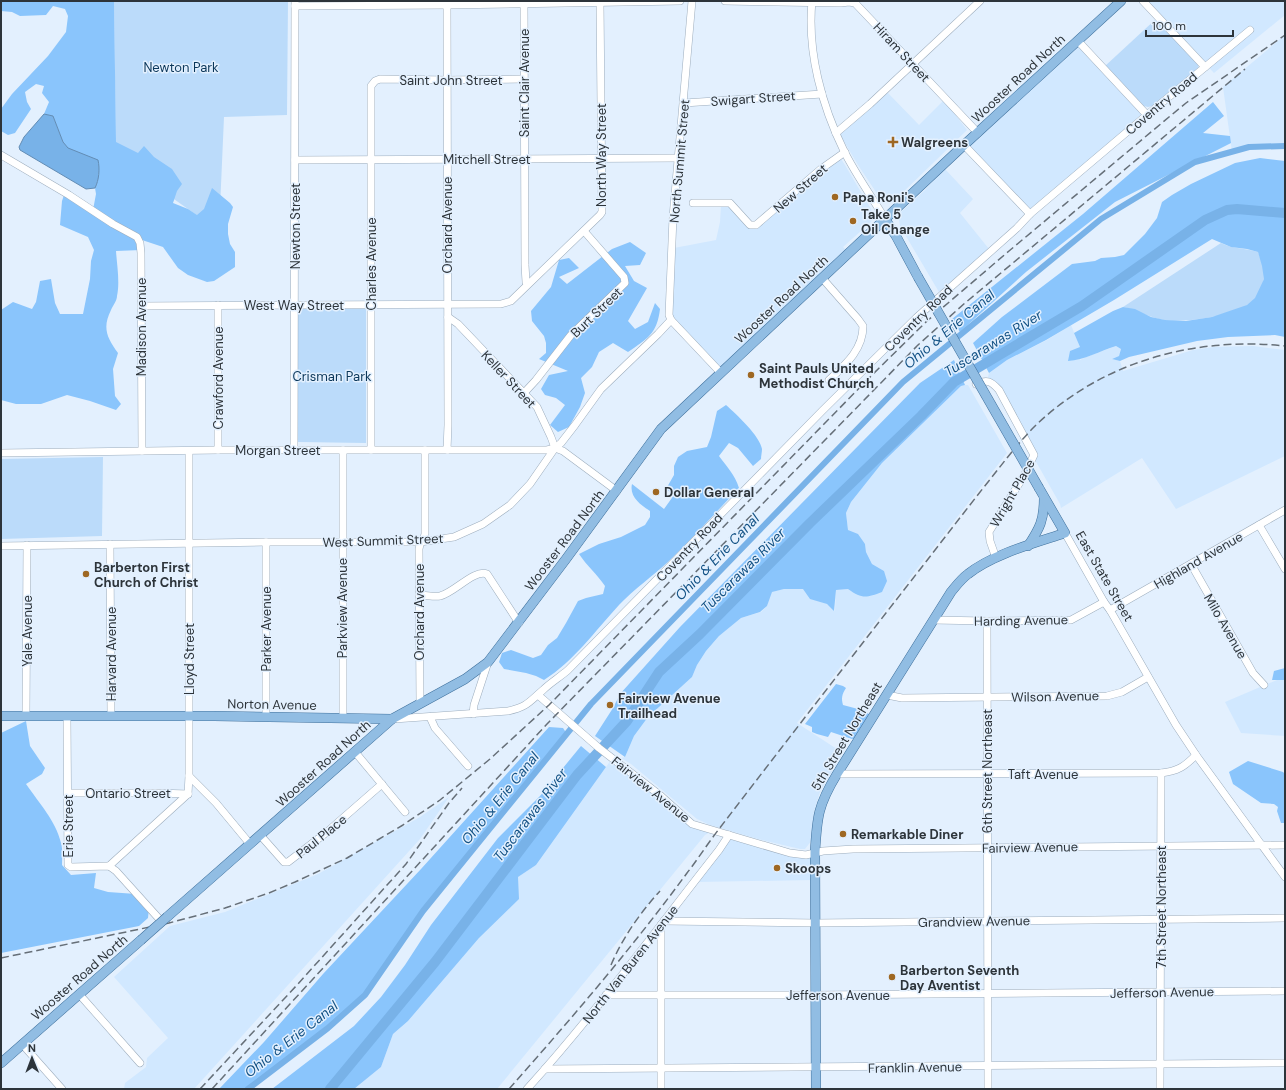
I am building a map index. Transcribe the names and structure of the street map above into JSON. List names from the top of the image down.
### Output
{
  "streets": {
    "main road": [
      "Wooster Road North",
      "East State Street",
      "Norton Avenue",
      "5th Street Northeast"
    ],
    "street": [
      "Hiram Street",
      "Saint John Street",
      "Saint Clair Avenue",
      "Swigart Street",
      "Coventry Road",
      "North Way Street",
      "Mitchell Street",
      "North Summit Street",
      "New Street",
      "Orchard Avenue",
      "Newton Street",
      "Charles Avenue",
      "West Way Street",
      "Burt Street",
      "Madison Avenue",
      "Crawford Avenue",
      "Keller Street",
      "Morgan Street",
      "Wright Place",
      "West Summit Street",
      "Highland Avenue",
      "Parkview Avenue",
      "Harding Avenue",
      "Milo Avenue",
      "Parker Avenue",
      "Yale Avenue",
      "Harvard Avenue",
      "Lloyd Street",
      "Wilson Avenue",
      "6th Street Northeast",
      "Taft Avenue",
      "Fairview Avenue",
      "Ontario Street",
      "Erie Street",
      "Paul Place",
      "7th Street Northeast",
      "Grandview Avenue",
      "North Van Buren Avenue",
      "Jefferson Avenue",
      "Franklin Avenue"
    ]
  },
  "crossings": [
    ["Hiram Street", "Wooster Road North"],
    ["Wooster Road North", "Orchard Avenue"],
    ["Wooster Road North", "East State Street"],
    ["Wooster Road North", "Norton Avenue"],
    ["Wooster Road North", "Paul Place"],
    ["Saint John Street", "Saint Clair Avenue"],
    ["Saint John Street", "Orchard Avenue"],
    ["Saint John Street", "Charles Avenue"],
    ["Saint Clair Avenue", "North Way Street"],
    ["Saint Clair Avenue", "Mitchell Street"],
    ["Swigart Street", "North Summit Street"],
    ["Coventry Road", "Norton Avenue"],
    ["Coventry Road", "Fairview Avenue"],
    ["North Way Street", "Mitchell Street"],
    ["North Way Street", "Orchard Avenue"],
    ["North Way Street", "West Way Street"],
    ["North Way Street", "Burt Street"],
    ["Mitchell Street", "North Summit Street"],
    ["Mitchell Street", "Orchard Avenue"],
    ["Mitchell Street", "Newton Street"],
    ["Mitchell Street", "Charles Avenue"],
    ["North Summit Street", "West Summit Street"],
    ["Orchard Avenue", "West Way Street"],
    ["Orchard Avenue", "Keller Street"],
    ["Orchard Avenue", "Morgan Street"],
    ["Orchard Avenue", "West Summit Street"],
    ["Newton Street", "West Way Street"],
    ["Newton Street", "Morgan Street"],
    ["Charles Avenue", "West Way Street"],
    ["Charles Avenue", "Morgan Street"],
    ["West Way Street", "Madison Avenue"],
    ["West Way Street", "Crawford Avenue"],
    ["Burt Street", "Keller Street"],
    ["Madison Avenue", "Morgan Street"],
    ["Crawford Avenue", "Morgan Street"],
    ["Keller Street", "Morgan Street"],
    ["Keller Street", "West Summit Street"],
    ["Morgan Street", "West Summit Street"],
    ["Morgan Street", "Parkview Avenue"],
    ["Morgan Street", "Lloyd Street"],
    ["Wright Place", "5th Street Northeast"],
    ["West Summit Street", "Parkview Avenue"],
    ["West Summit Street", "Parker Avenue"],
    ["West Summit Street", "Yale Avenue"],
    ["West Summit Street", "Harvard Avenue"],
    ["West Summit Street", "Lloyd Street"],
    ["Highland Avenue", "East State Street"],
    ["Highland Avenue", "Milo Avenue"],
    ["East State Street", "Harding Avenue"],
    ["East State Street", "Wilson Avenue"],
    ["East State Street", "5th Street Northeast"],
    ["East State Street", "Taft Avenue"],
    ["East State Street", "Fairview Avenue"],
    ["Parkview Avenue", "Norton Avenue"],
    ["Harding Avenue", "5th Street Northeast"],
    ["Harding Avenue", "6th Street Northeast"],
    ["Parker Avenue", "Norton Avenue"],
    ["Yale Avenue", "Norton Avenue"],
    ["Harvard Avenue", "Norton Avenue"],
    ["Lloyd Street", "Norton Avenue"],
    ["Lloyd Street", "Ontario Street"],
    ["Wilson Avenue", "5th Street Northeast"],
    ["Wilson Avenue", "6th Street Northeast"],
    ["Norton Avenue", "Fairview Avenue"],
    ["Norton Avenue", "Erie Street"],
    ["5th Street Northeast", "Taft Avenue"],
    ["5th Street Northeast", "Fairview Avenue"],
    ["5th Street Northeast", "Grandview Avenue"],
    ["5th Street Northeast", "Jefferson Avenue"],
    ["5th Street Northeast", "Franklin Avenue"],
    ["6th Street Northeast", "Taft Avenue"],
    ["6th Street Northeast", "Fairview Avenue"],
    ["6th Street Northeast", "Grandview Avenue"],
    ["6th Street Northeast", "Jefferson Avenue"],
    ["6th Street Northeast", "Franklin Avenue"],
    ["Taft Avenue", "7th Street Northeast"],
    ["Fairview Avenue", "7th Street Northeast"],
    ["Fairview Avenue", "North Van Buren Avenue"],
    ["Ontario Street", "Erie Street"],
    ["7th Street Northeast", "Grandview Avenue"],
    ["7th Street Northeast", "Jefferson Avenue"],
    ["7th Street Northeast", "Franklin Avenue"],
    ["Grandview Avenue", "North Van Buren Avenue"],
    ["North Van Buren Avenue", "Jefferson Avenue"],
    ["North Van Buren Avenue", "Franklin Avenue"]
  ],
  "water": ["Ohio & Erie Canal", "Tuscarawas River"],
  "parks": ["Newton Park", "Crisman Park"],
  "places": {
    "health": ["Walgreens"],
    "other": [
      "Papa Roni's",
      "Take 5 Oil Change",
      "Saint Pauls United Methodist Church",
      "Dollar General",
      "Barberton First Church of Christ",
      "Fairview Avenue Trailhead",
      "Remarkable Diner",
      "Skoops",
      "Barberton Seventh Day Aventist"
    ]
  },
  "scale_bar": "100 m",
  "north": "top"
}
